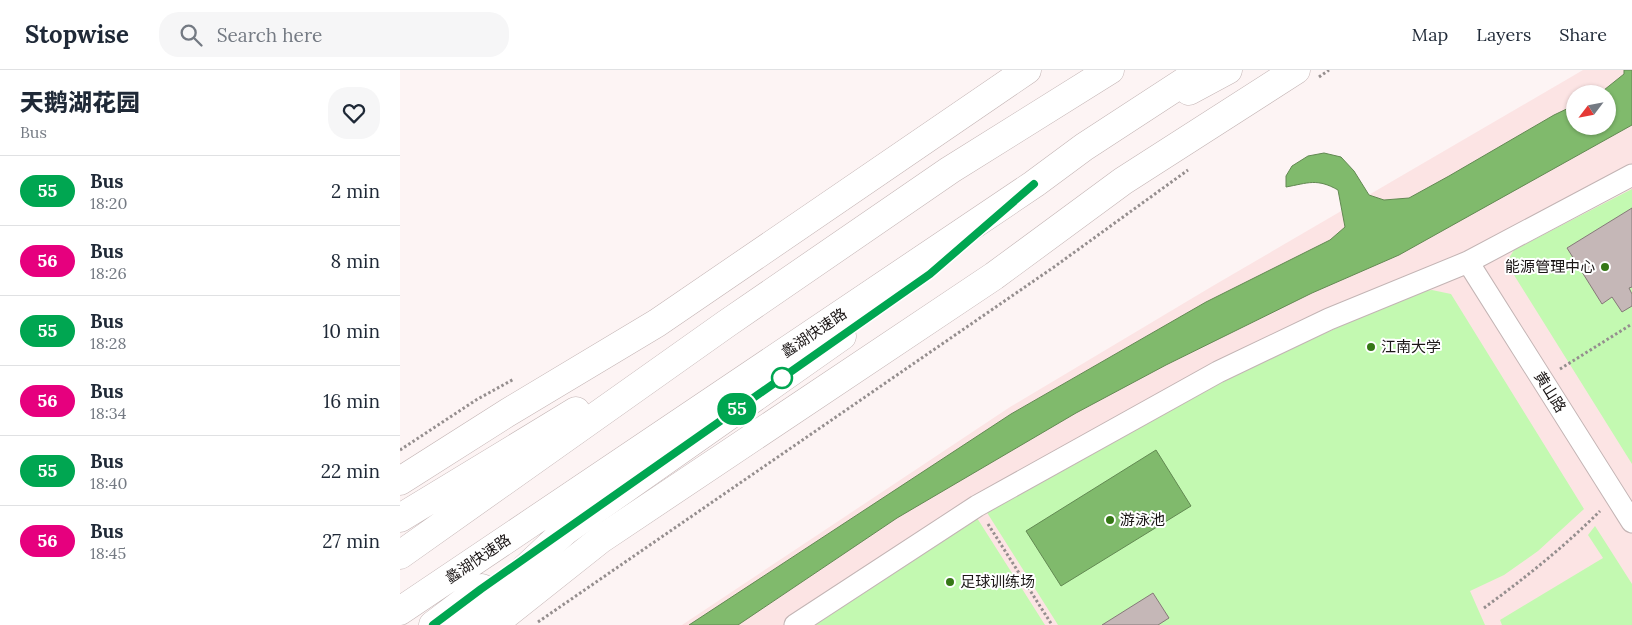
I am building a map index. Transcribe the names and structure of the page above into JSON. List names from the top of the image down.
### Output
{
  "streets": {
    "main road": ["蠡湖快速路"],
    "street": ["黄山路"]
  },
  "places": [
    "能源管理中心",
    "江南大学",
    "游泳池",
    "足球训练场"
  ],
  "lines": ["bus line 55"],
  "north": "bottom left",
  "page": {
    "header": "Stopwise",
    "search": "Search here",
    "nav": ["Map", "Layers", "Share"],
    "heading": ["天鹅湖花园", "Bus"],
    "on_map": "55",
    "list": [
      {
        "mark": "55",
        "name": "Bus",
        "note": "18:20",
        "value": "2 min"
      },
      {
        "mark": "56",
        "name": "Bus",
        "note": "18:26",
        "value": "8 min"
      },
      {
        "mark": "55",
        "name": "Bus",
        "note": "18:28",
        "value": "10 min"
      },
      {
        "mark": "56",
        "name": "Bus",
        "note": "18:34",
        "value": "16 min"
      },
      {
        "mark": "55",
        "name": "Bus",
        "note": "18:40",
        "value": "22 min"
      },
      {
        "mark": "56",
        "name": "Bus",
        "note": "18:45",
        "value": "27 min"
      }
    ]
  }
}
